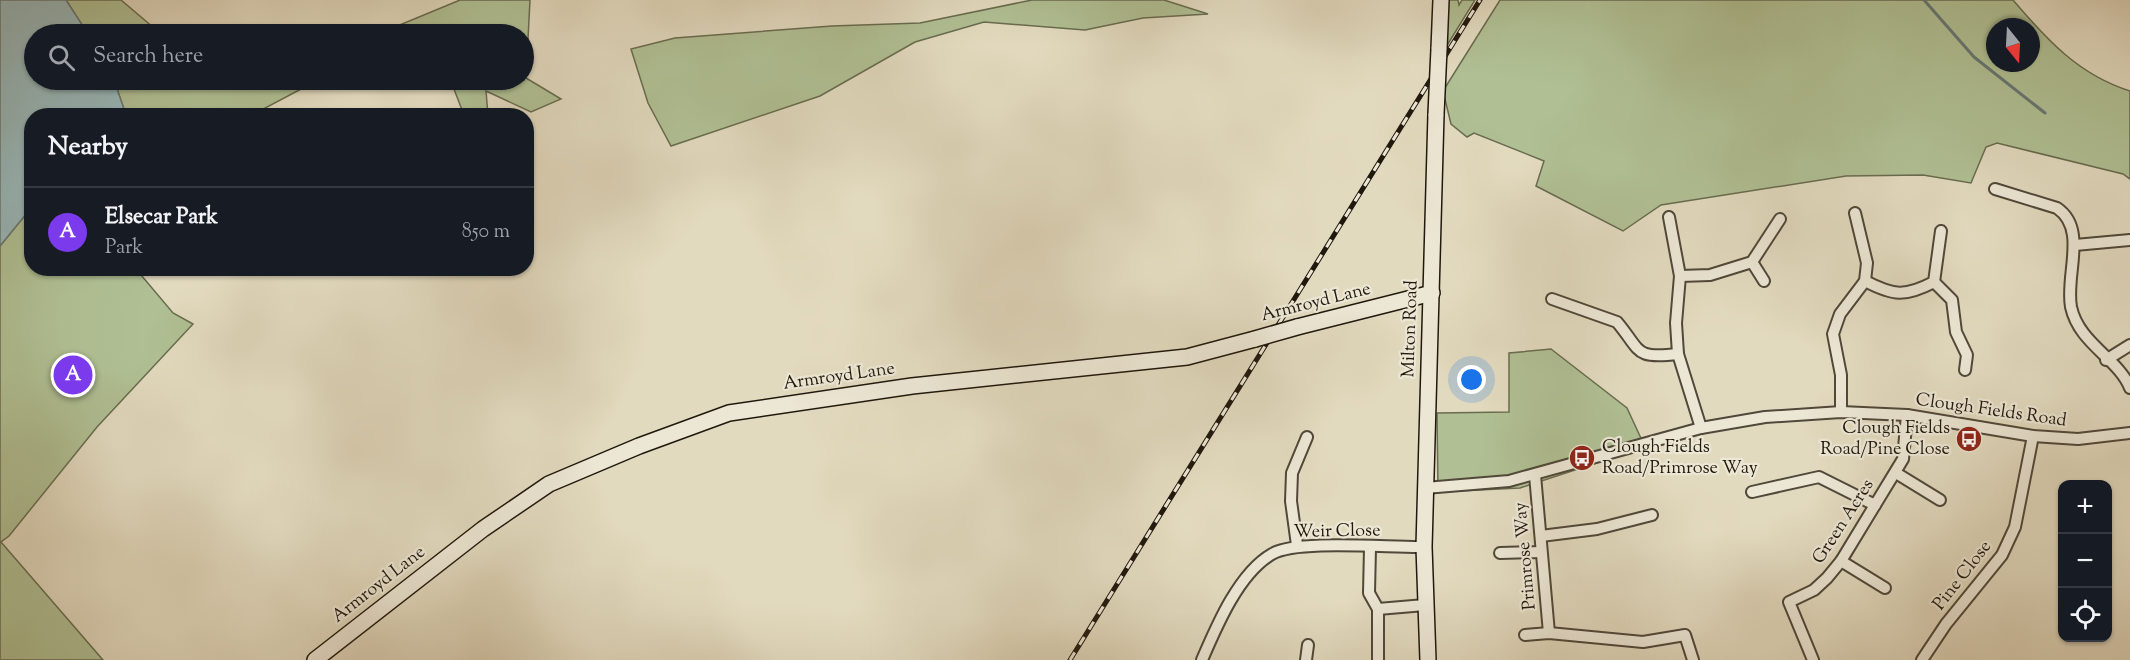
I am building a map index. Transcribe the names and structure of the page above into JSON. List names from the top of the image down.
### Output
{
  "streets": {
    "street": [
      "Armroyd Lane",
      "Milton Road",
      "Clough Fields Road",
      "Green Acres",
      "Weir Close",
      "Primrose Way",
      "Pine Close"
    ]
  },
  "crossings": [
    ["Armroyd Lane", "Milton Road"],
    ["Milton Road", "Clough Fields Road"],
    ["Milton Road", "Weir Close"],
    ["Clough Fields Road", "Green Acres"],
    ["Clough Fields Road", "Primrose Way"],
    ["Clough Fields Road", "Pine Close"]
  ],
  "places": {
    "bus stop": ["Clough Fields Road/Pine Close", "Clough Fields Road/Primrose Way"]
  },
  "north": "bottom",
  "page": {
    "search": "Search here",
    "heading": "Nearby",
    "list": [
      {
        "mark": "A",
        "name": "Elsecar Park",
        "note": "Park",
        "value": "850 m"
      }
    ],
    "pins": "A",
    "map_buttons": ["+", "−"]
  }
}
